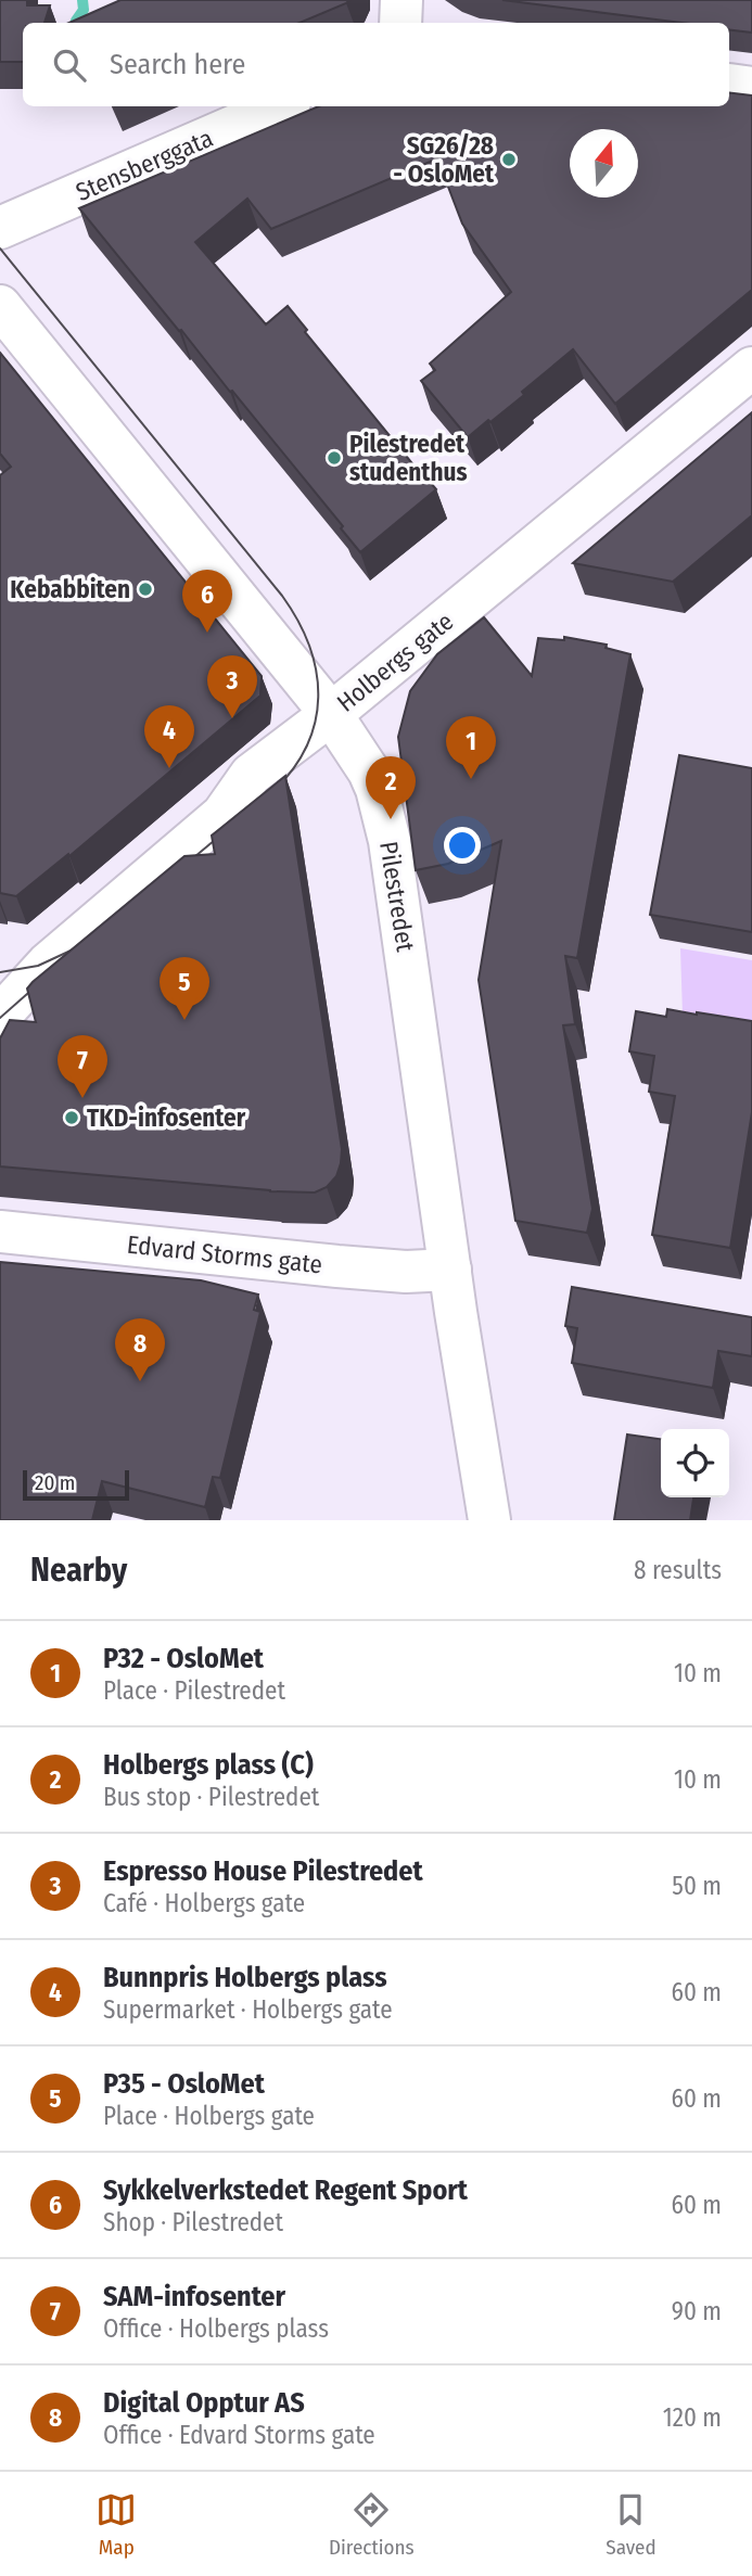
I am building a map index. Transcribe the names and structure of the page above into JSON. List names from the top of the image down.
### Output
{
  "streets": {
    "street": [
      "Stensberggata",
      "Holbergs gate",
      "Pilestredet",
      "Edvard Storms gate"
    ]
  },
  "crossings": [
    ["Holbergs gate", "Pilestredet"],
    ["Pilestredet", "Edvard Storms gate"]
  ],
  "places": [
    "SG26/28 - OsloMet",
    "Pilestredet studenthus",
    "Kebabbiten",
    "TKD-infosenter"
  ],
  "scale_bar": "20 m",
  "north": "top",
  "page": {
    "search": "Search here",
    "pins": [
      "6",
      "3",
      "4",
      "1",
      "2",
      "5",
      "7",
      "8"
    ],
    "scale": "20 m",
    "heading": ["Nearby", "8 results"],
    "list": [
      {
        "mark": "1",
        "name": "P32 - OsloMet",
        "note": "Place · Pilestredet",
        "value": "10 m"
      },
      {
        "mark": "2",
        "name": "Holbergs plass (C)",
        "note": "Bus stop · Pilestredet",
        "value": "10 m"
      },
      {
        "mark": "3",
        "name": "Espresso House Pilestredet",
        "note": "Café · Holbergs gate",
        "value": "50 m"
      },
      {
        "mark": "4",
        "name": "Bunnpris Holbergs plass",
        "note": "Supermarket · Holbergs gate",
        "value": "60 m"
      },
      {
        "mark": "5",
        "name": "P35 - OsloMet",
        "note": "Place · Holbergs gate",
        "value": "60 m"
      },
      {
        "mark": "6",
        "name": "Sykkelverkstedet Regent Sport",
        "note": "Shop · Pilestredet",
        "value": "60 m"
      },
      {
        "mark": "7",
        "name": "SAM-infosenter",
        "note": "Office · Holbergs plass",
        "value": "90 m"
      },
      {
        "mark": "8",
        "name": "Digital Opptur AS",
        "note": "Office · Edvard Storms gate",
        "value": "120 m"
      }
    ],
    "nav": ["Map", "Directions", "Saved"]
  }
}
